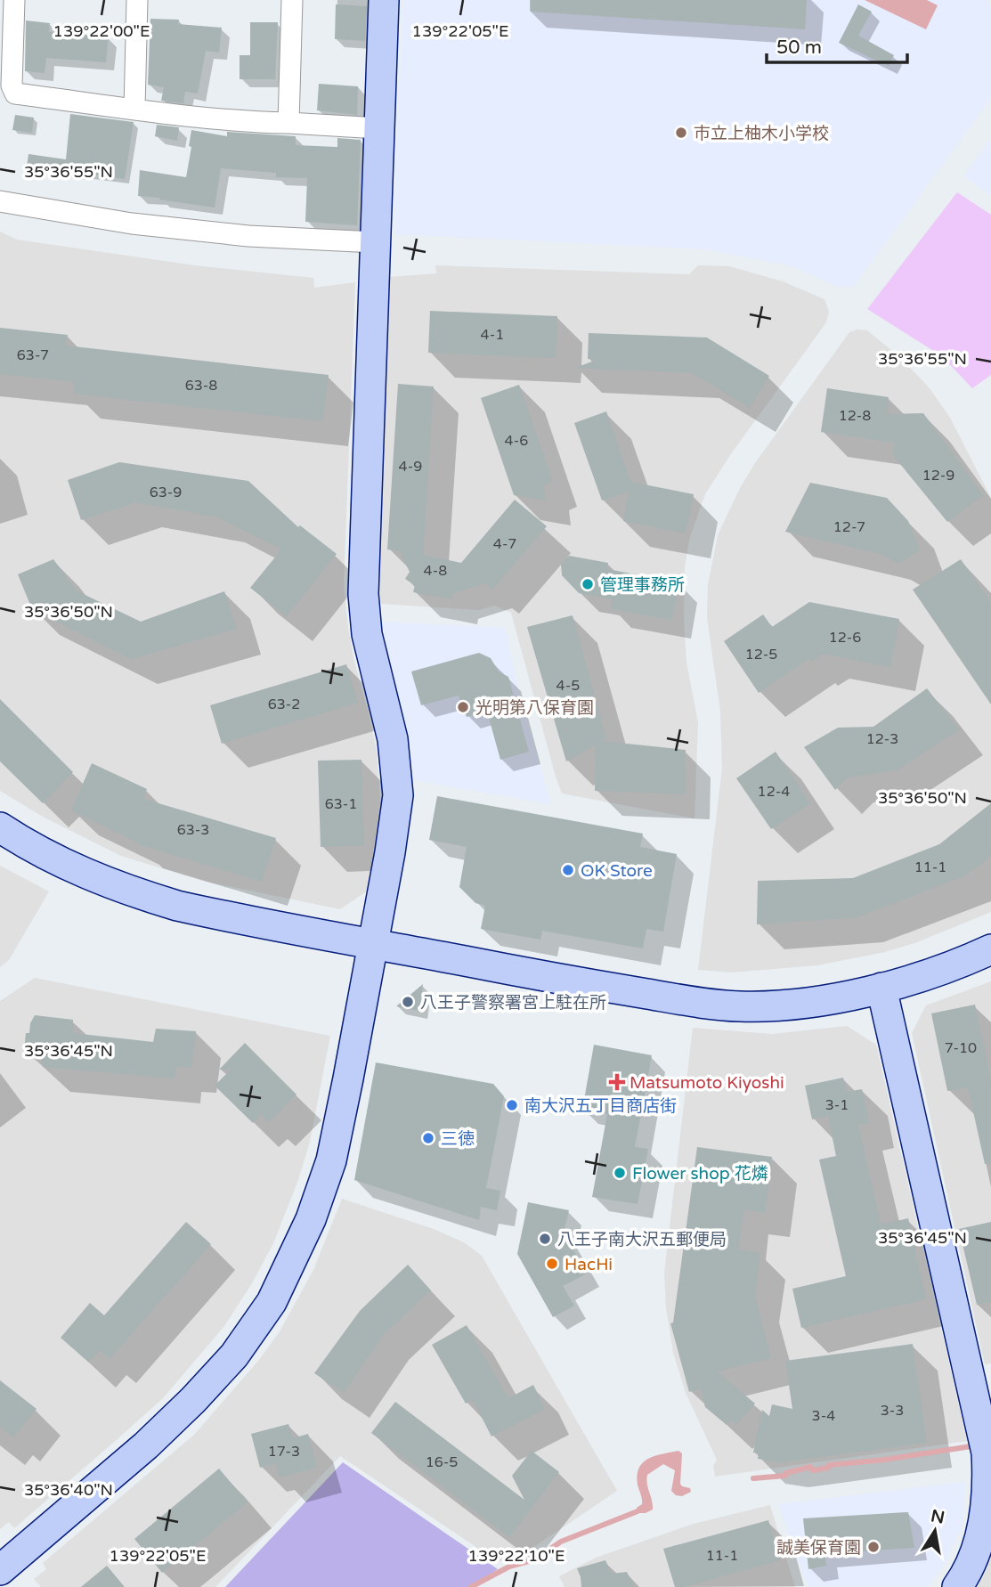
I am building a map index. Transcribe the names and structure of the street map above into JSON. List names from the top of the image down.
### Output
{
  "places": {
    "other": [
      "市立上柚木小学校",
      "管理事務所",
      "光明第八保育園",
      "OK Store",
      "八王子警察署宮上駐在所",
      "南大沢五丁目商店街",
      "三徳",
      "Flower shop 花燐",
      "八王子南大沢五郵便局",
      "HacHi",
      "誠美保育園"
    ],
    "health": ["Matsumoto Kiyoshi"]
  },
  "house_numbers": [
    "4-1",
    "63-7",
    "63-8",
    "12-8",
    "4-6",
    "4-9",
    "12-9",
    "63-9",
    "12-7",
    "4-7",
    "4-8",
    "12-6",
    "12-5",
    "4-5",
    "63-2",
    "12-3",
    "12-4",
    "63-1",
    "63-3",
    "11-1",
    "7-10",
    "3-1",
    "3-3",
    "3-4",
    "17-3",
    "16-5",
    "11-1"
  ],
  "scale_bar": "50 m",
  "north": "top",
  "coordinates": [
    "139°22'05\"E",
    "139°22'00\"E",
    "35°36'55\"N",
    "35°36'50\"N",
    "35°36'45\"N",
    "35°36'40\"N",
    "139°22'10\"E"
  ]
}
